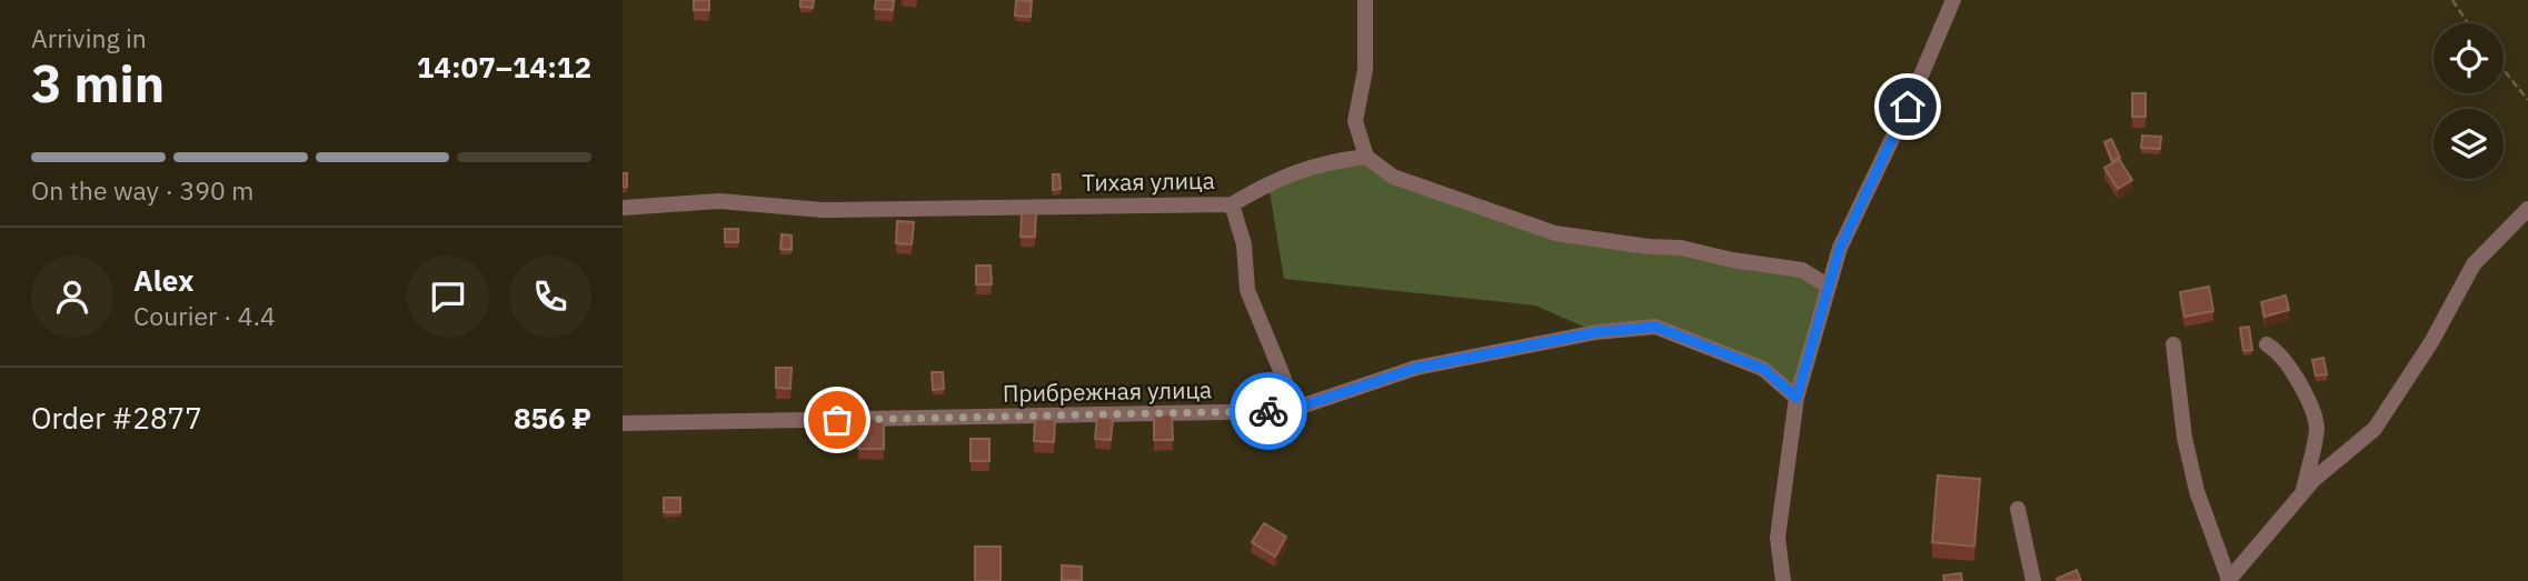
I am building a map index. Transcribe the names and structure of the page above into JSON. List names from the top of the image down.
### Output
{
  "streets": {
    "street": ["Тихая улица", "Прибрежная улица"]
  },
  "page": {
    "heading": ["3 min", "Arriving in", "14:07–14:12"],
    "panel": [
      "Alex",
      "Courier · 4.4",
      "Order #2877",
      "856 ₽"
    ],
    "bar": "On the way · 390 m"
  }
}
